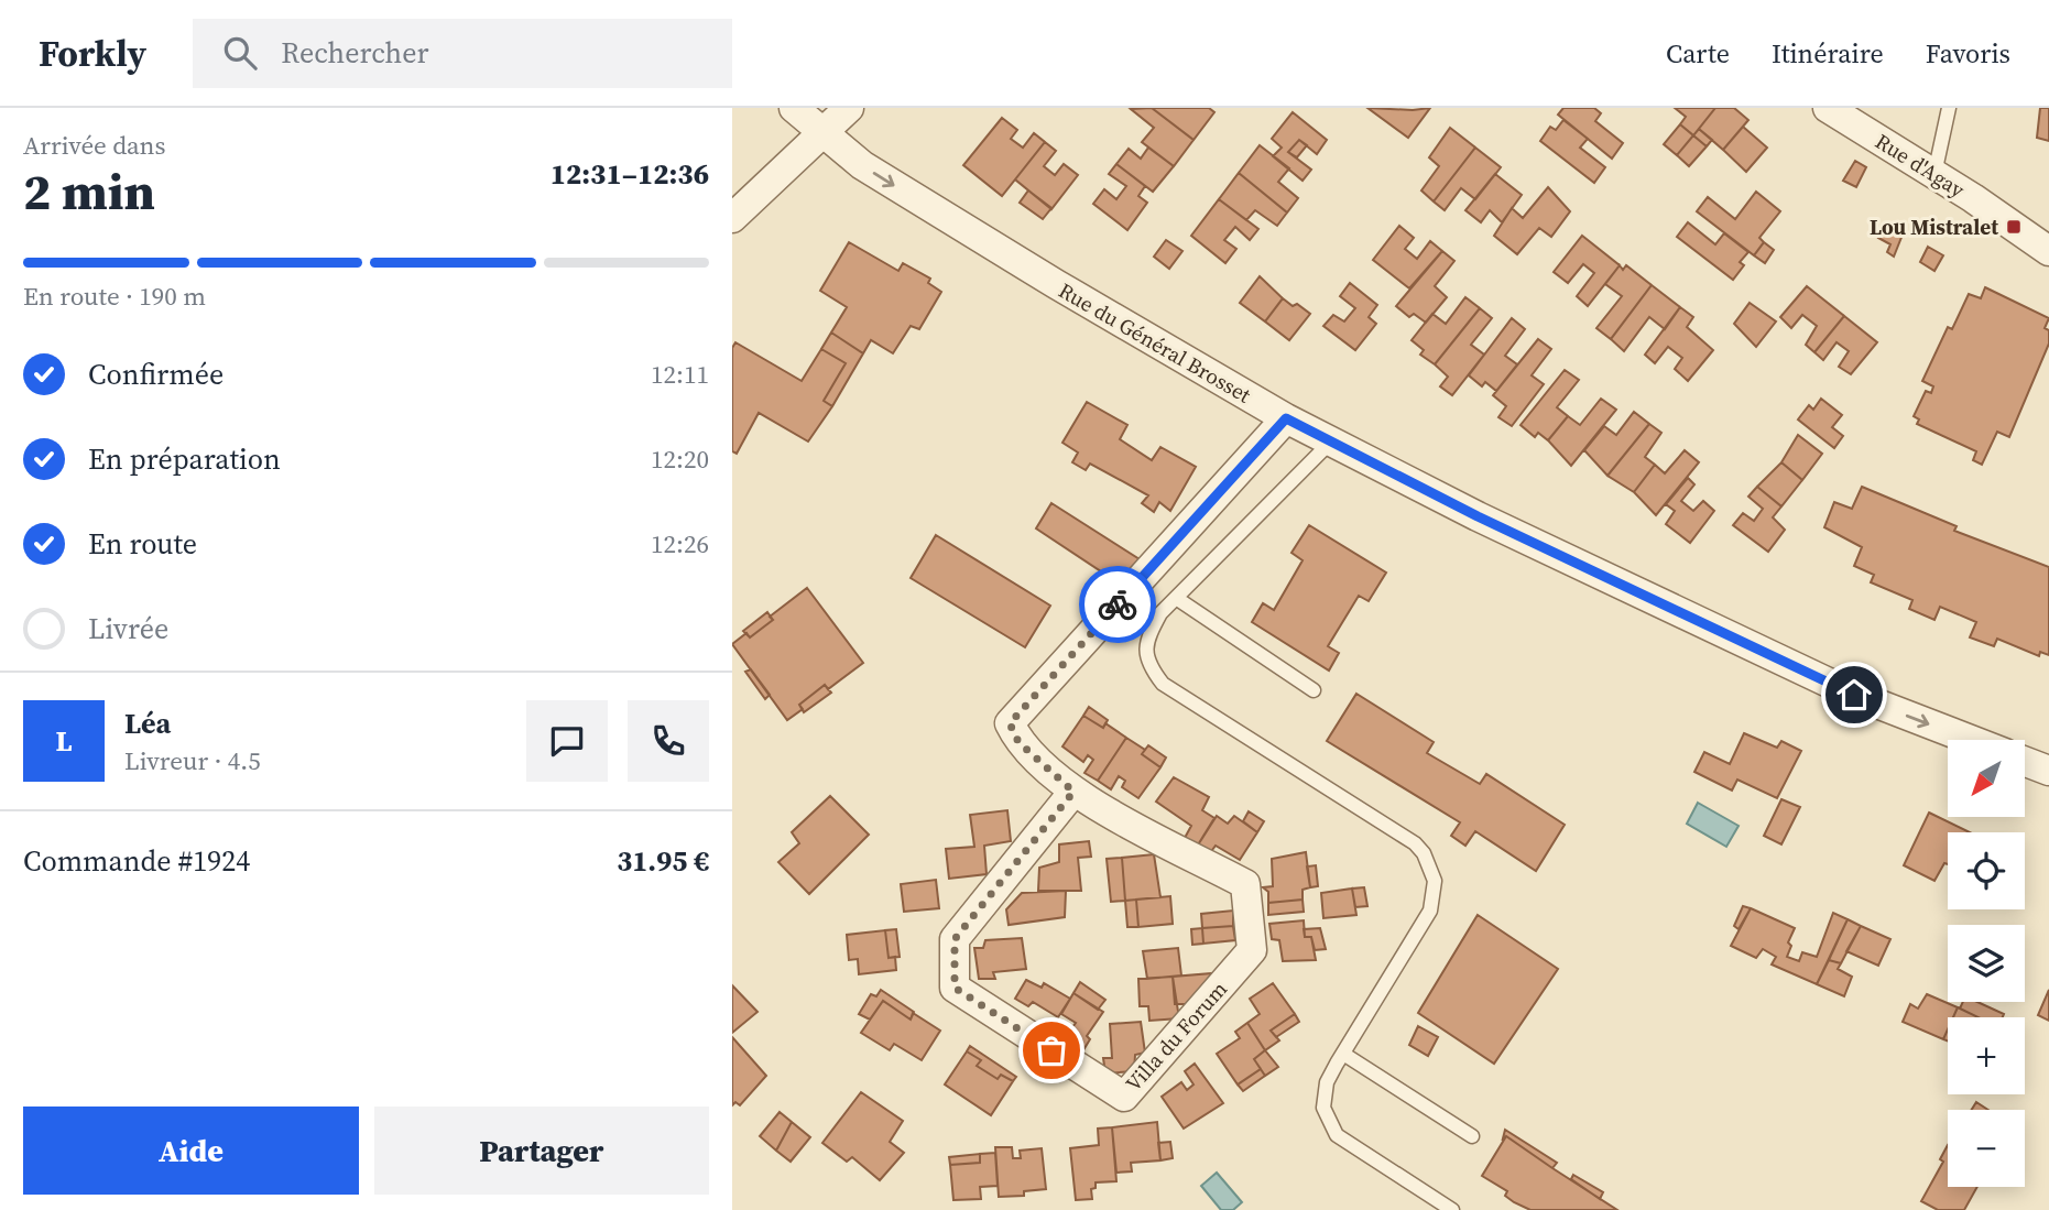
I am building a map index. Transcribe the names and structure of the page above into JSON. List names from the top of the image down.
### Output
{
  "streets": {
    "street": ["Rue d'Agay", "Rue du Général Brosset", "Villa du Forum"]
  },
  "crossings": [
    ["Rue du Général Brosset", "Villa du Forum"]
  ],
  "one_way": ["Rue du Général Brosset"],
  "places": {
    "transit": ["Lou Mistralet"]
  },
  "north": "bottom left",
  "page": {
    "header": "Forkly",
    "search": "Rechercher",
    "nav": ["Carte", "Itinéraire", "Favoris"],
    "heading": ["2 min", "Arrivée dans", "12:31–12:36"],
    "panel": [
      "Léa",
      "Livreur · 4.5",
      "Commande #1924",
      "31.95 €"
    ],
    "bar": "En route · 190 m",
    "list": [
      ["Confirmée", "12:11"],
      ["En préparation", "12:20"],
      ["En route", "12:26"],
      "Livrée"
    ],
    "round": "L",
    "map_buttons": ["+", "−"],
    "buttons": ["Aide", "Partager"]
  }
}
